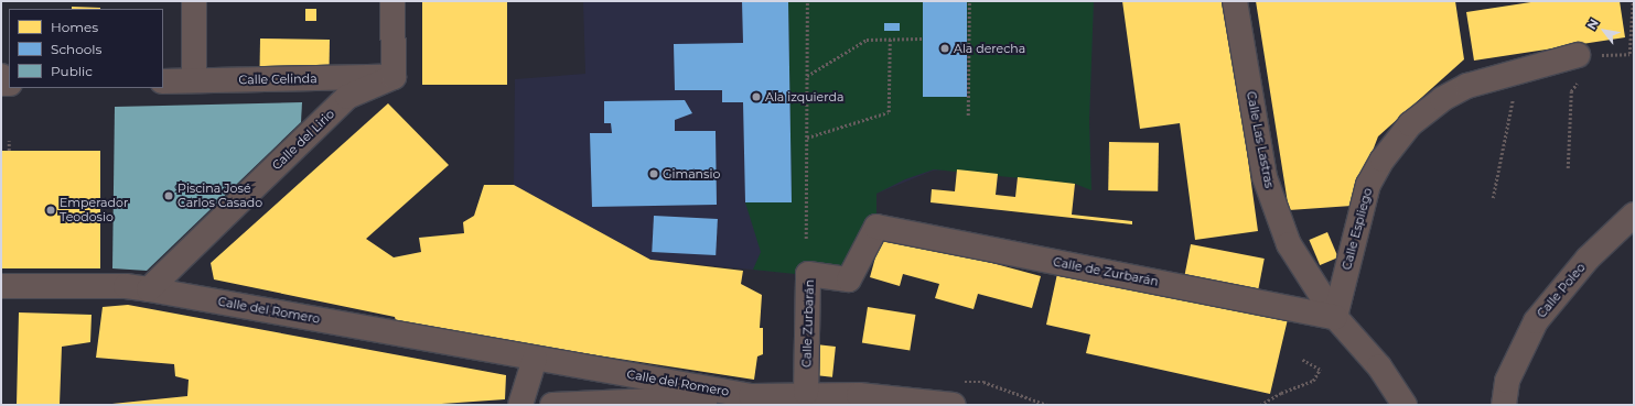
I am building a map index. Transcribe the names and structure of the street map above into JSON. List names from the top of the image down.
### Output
{
  "streets": {
    "street": [
      "Calle Celinda",
      "Calle del Lirio",
      "Calle Las Lastras",
      "Calle Espliego",
      "Calle de Zurbarán",
      "Calle Poleo",
      "Calle del Romero",
      "Calle Zurbarán"
    ]
  },
  "crossings": [
    ["Calle Celinda", "Calle del Lirio"],
    ["Calle del Lirio", "Calle del Romero"],
    ["Calle Las Lastras", "Calle Espliego"],
    ["Calle Las Lastras", "Calle de Zurbarán"],
    ["Calle Espliego", "Calle de Zurbarán"],
    ["Calle de Zurbarán", "Calle Zurbarán"],
    ["Calle del Romero", "Calle Zurbarán"]
  ],
  "places": [
    "Ala derecha",
    "Ala izquierda",
    "Gimansio",
    "Piscina José Carlos Casado",
    "Emperador Teodosio"
  ],
  "legend": ["Homes", "Schools", "Public"],
  "north": "top left"
}
